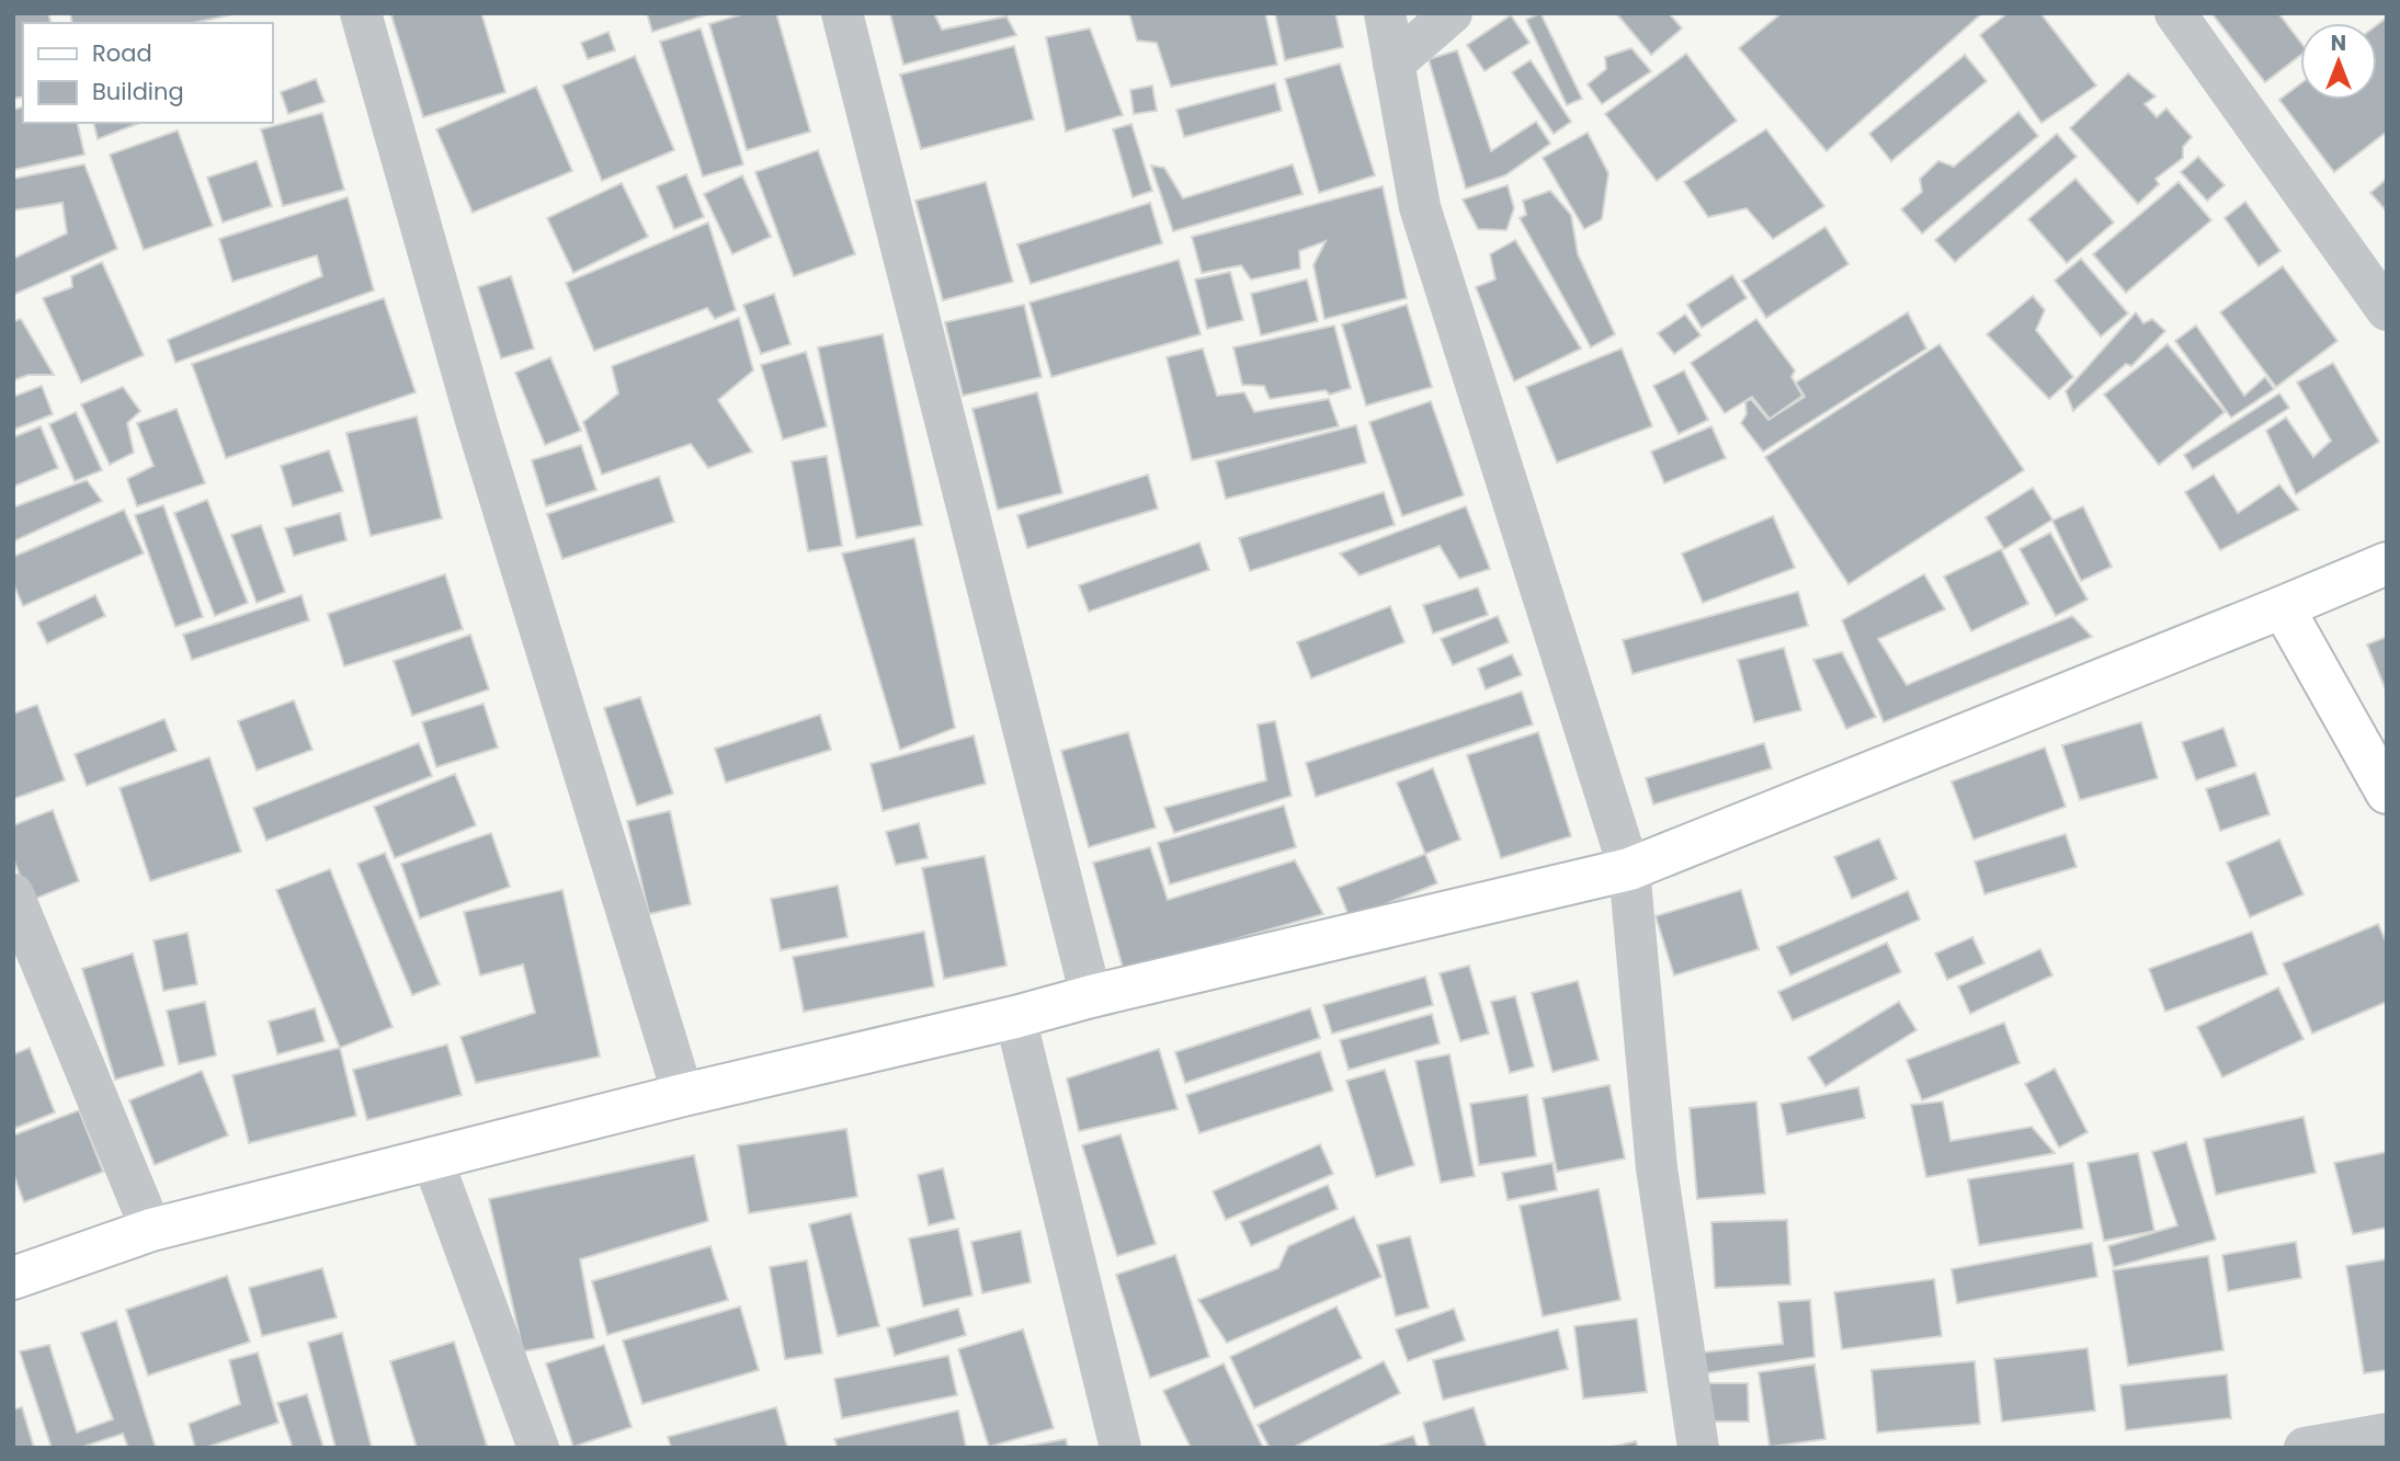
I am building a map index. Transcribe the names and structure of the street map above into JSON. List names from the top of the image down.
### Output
{
  "legend": ["Road", "Building"],
  "north": "top"
}
